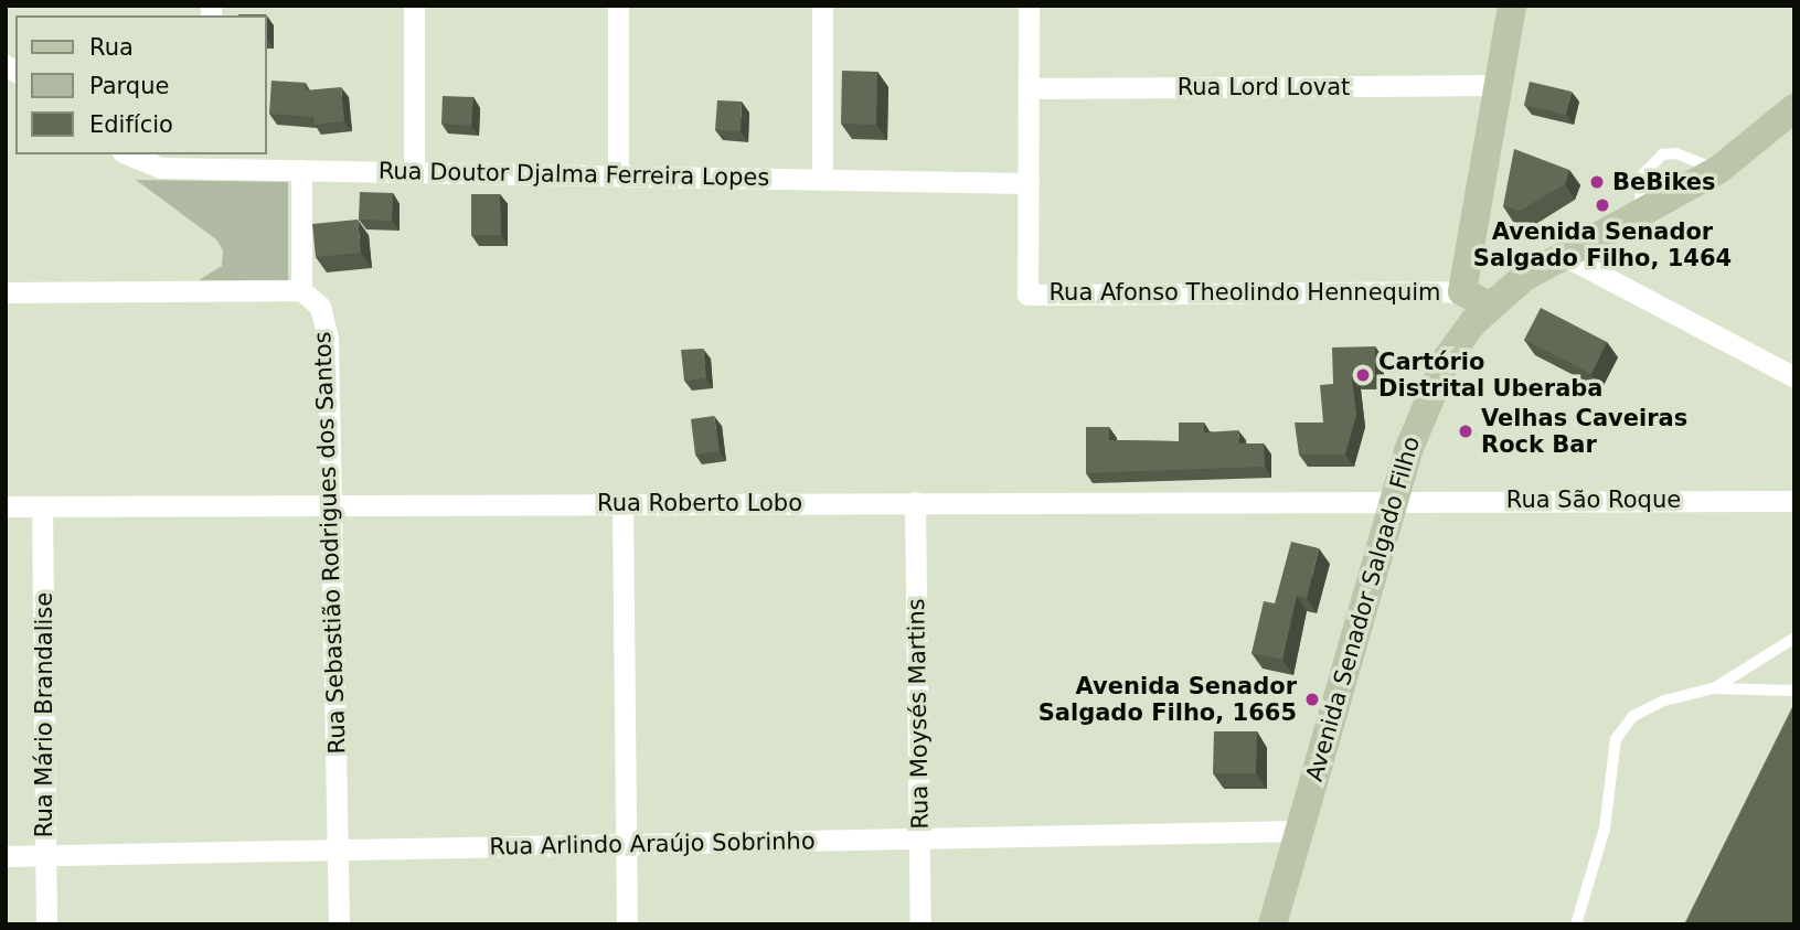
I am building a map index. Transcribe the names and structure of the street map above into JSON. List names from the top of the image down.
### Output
{
  "streets": {
    "main road": ["Avenida Senador Salgado Filho"],
    "street": [
      "Rua Lord Lovat",
      "Rua Doutor Djalma Ferreira Lopes",
      "Rua Afonso Theolindo Hennequim",
      "Rua São Roque",
      "Rua Roberto Lobo",
      "Rua Sebastião Rodrigues dos Santos",
      "Rua Moysés Martins",
      "Rua Mário Brandalise",
      "Rua Arlindo Araújo Sobrinho"
    ]
  },
  "crossings": [
    ["Rua Doutor Djalma Ferreira Lopes", "Rua Afonso Theolindo Hennequim"],
    ["Rua São Roque", "Rua Roberto Lobo"],
    ["Rua São Roque", "Avenida Senador Salgado Filho"],
    ["Rua Roberto Lobo", "Rua Sebastião Rodrigues dos Santos"],
    ["Rua Roberto Lobo", "Avenida Senador Salgado Filho"],
    ["Rua Roberto Lobo", "Rua Moysés Martins"],
    ["Rua Roberto Lobo", "Rua Mário Brandalise"],
    ["Rua Sebastião Rodrigues dos Santos", "Rua Arlindo Araújo Sobrinho"],
    ["Avenida Senador Salgado Filho", "Rua Arlindo Araújo Sobrinho"],
    ["Rua Moysés Martins", "Rua Arlindo Araújo Sobrinho"],
    ["Rua Mário Brandalise", "Rua Arlindo Araújo Sobrinho"]
  ],
  "places": [
    "BeBikes",
    "Avenida Senador Salgado Filho, 1464",
    "Cartório Distrital Uberaba",
    "Velhas Caveiras Rock Bar",
    "Avenida Senador Salgado Filho, 1665"
  ],
  "legend": ["Rua", "Parque", "Edifício"]
}
